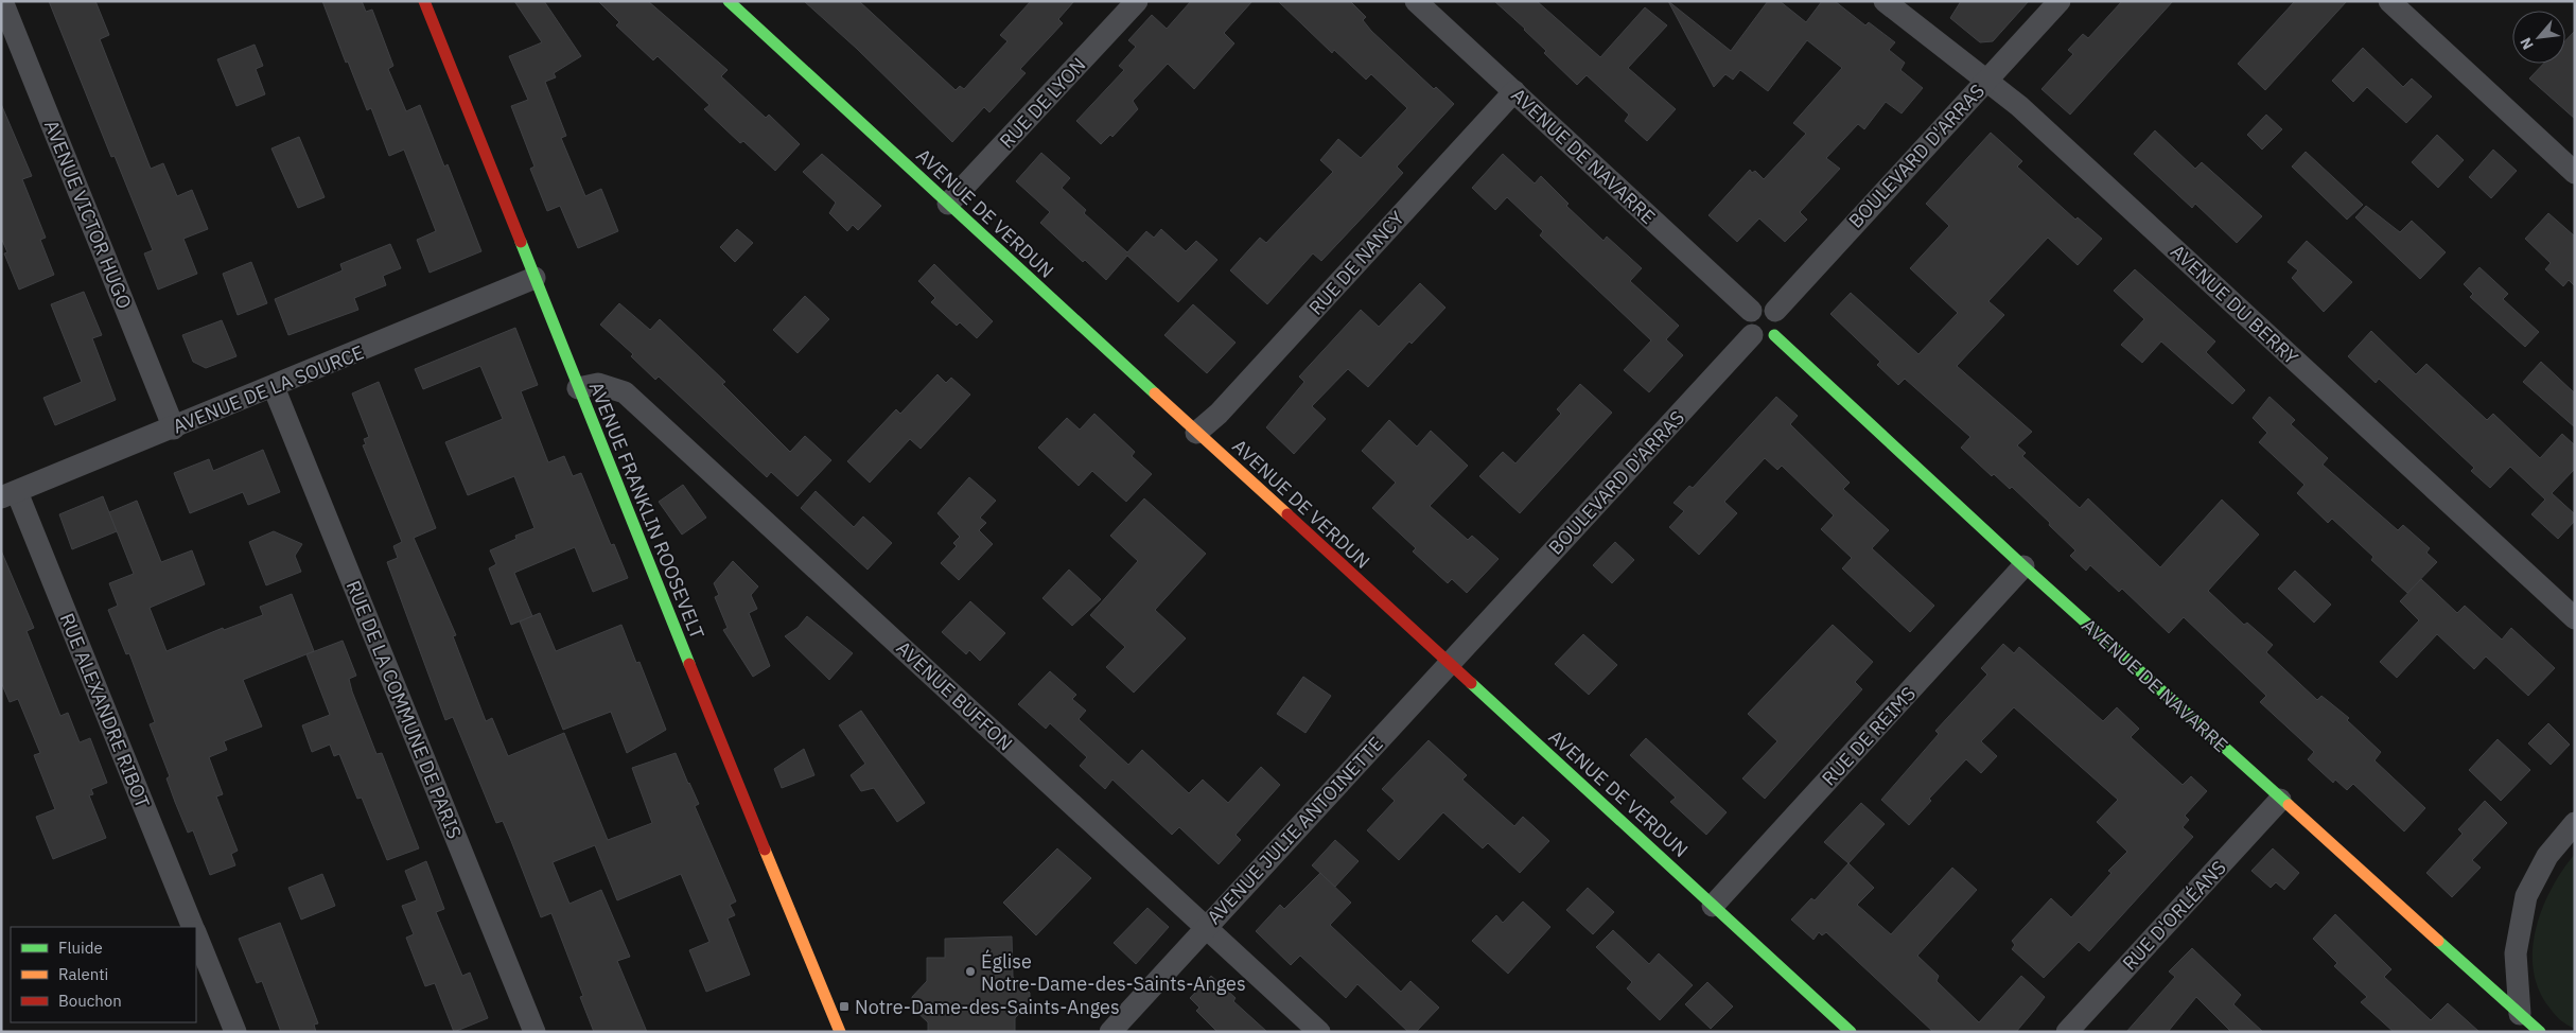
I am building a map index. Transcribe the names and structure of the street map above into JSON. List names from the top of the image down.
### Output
{
  "streets": {
    "street": [
      "RUE DE LYON",
      "AVENUE DE NAVARRE",
      "BOULEVARD D'ARRAS",
      "AVENUE DE VERDUN",
      "AVENUE VICTOR HUGO",
      "RUE DE NANCY",
      "AVENUE DU BERRY",
      "AVENUE DE LA SOURCE",
      "AVENUE FRANKLIN ROOSEVELT",
      "AVENUE BUFFON",
      "RUE DE LA COMMUNE DE PARIS",
      "RUE ALEXANDRE RIBOT",
      "RUE DE REIMS",
      "AVENUE JULIE ANTOINETTE",
      "RUE D'ORLÉANS"
    ]
  },
  "crossings": [
    ["RUE DE LYON", "AVENUE DE VERDUN"],
    ["AVENUE DE NAVARRE", "BOULEVARD D'ARRAS"],
    ["AVENUE DE NAVARRE", "RUE DE NANCY"],
    ["AVENUE DE NAVARRE", "RUE DE REIMS"],
    ["AVENUE DE NAVARRE", "RUE D'ORLÉANS"],
    ["BOULEVARD D'ARRAS", "AVENUE DU BERRY"],
    ["BOULEVARD D'ARRAS", "AVENUE JULIE ANTOINETTE"],
    ["AVENUE DE VERDUN", "RUE DE NANCY"],
    ["AVENUE DE VERDUN", "RUE DE REIMS"],
    ["AVENUE DE VERDUN", "AVENUE JULIE ANTOINETTE"],
    ["AVENUE VICTOR HUGO", "AVENUE DE LA SOURCE"],
    ["AVENUE DE LA SOURCE", "AVENUE FRANKLIN ROOSEVELT"],
    ["AVENUE DE LA SOURCE", "RUE DE LA COMMUNE DE PARIS"],
    ["AVENUE DE LA SOURCE", "RUE ALEXANDRE RIBOT"],
    ["AVENUE FRANKLIN ROOSEVELT", "AVENUE BUFFON"],
    ["AVENUE BUFFON", "AVENUE JULIE ANTOINETTE"]
  ],
  "places": {
    "other": ["Église Notre-Dame-des-Saints-Anges"],
    "transit": ["Notre-Dame-des-Saints-Anges"]
  },
  "legend": ["Fluide", "Ralenti", "Bouchon"],
  "north": "bottom left"
}
